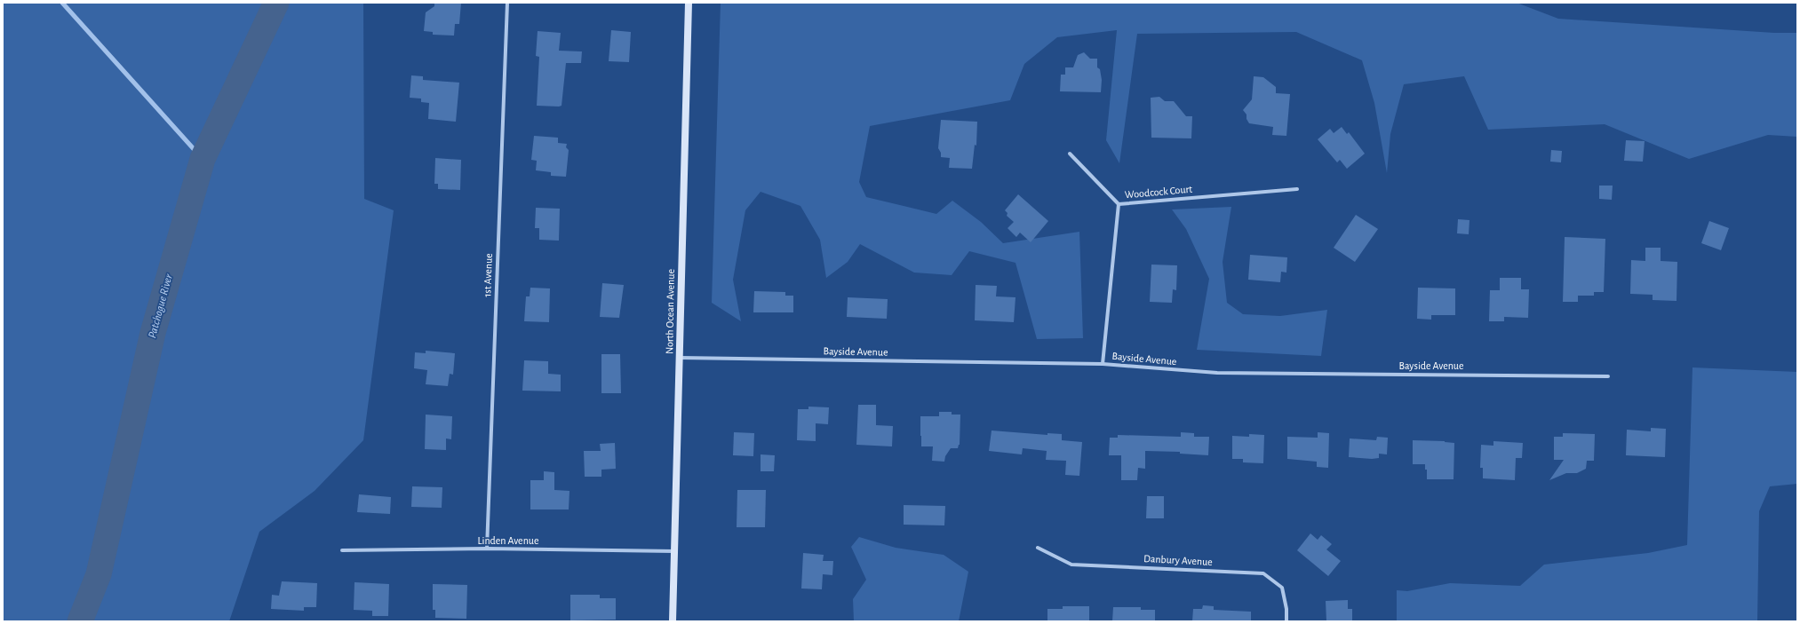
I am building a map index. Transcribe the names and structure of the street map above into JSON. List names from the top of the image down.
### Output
{
  "streets": {
    "main road": ["North Ocean Avenue"],
    "street": [
      "Woodcock Court",
      "1st Avenue",
      "Bayside Avenue",
      "Linden Avenue",
      "Danbury Avenue"
    ]
  },
  "crossings": [
    ["Woodcock Court", "Bayside Avenue"],
    ["1st Avenue", "Linden Avenue"],
    ["North Ocean Avenue", "Bayside Avenue"],
    ["North Ocean Avenue", "Linden Avenue"]
  ],
  "water": ["Patchogue River"]
}
